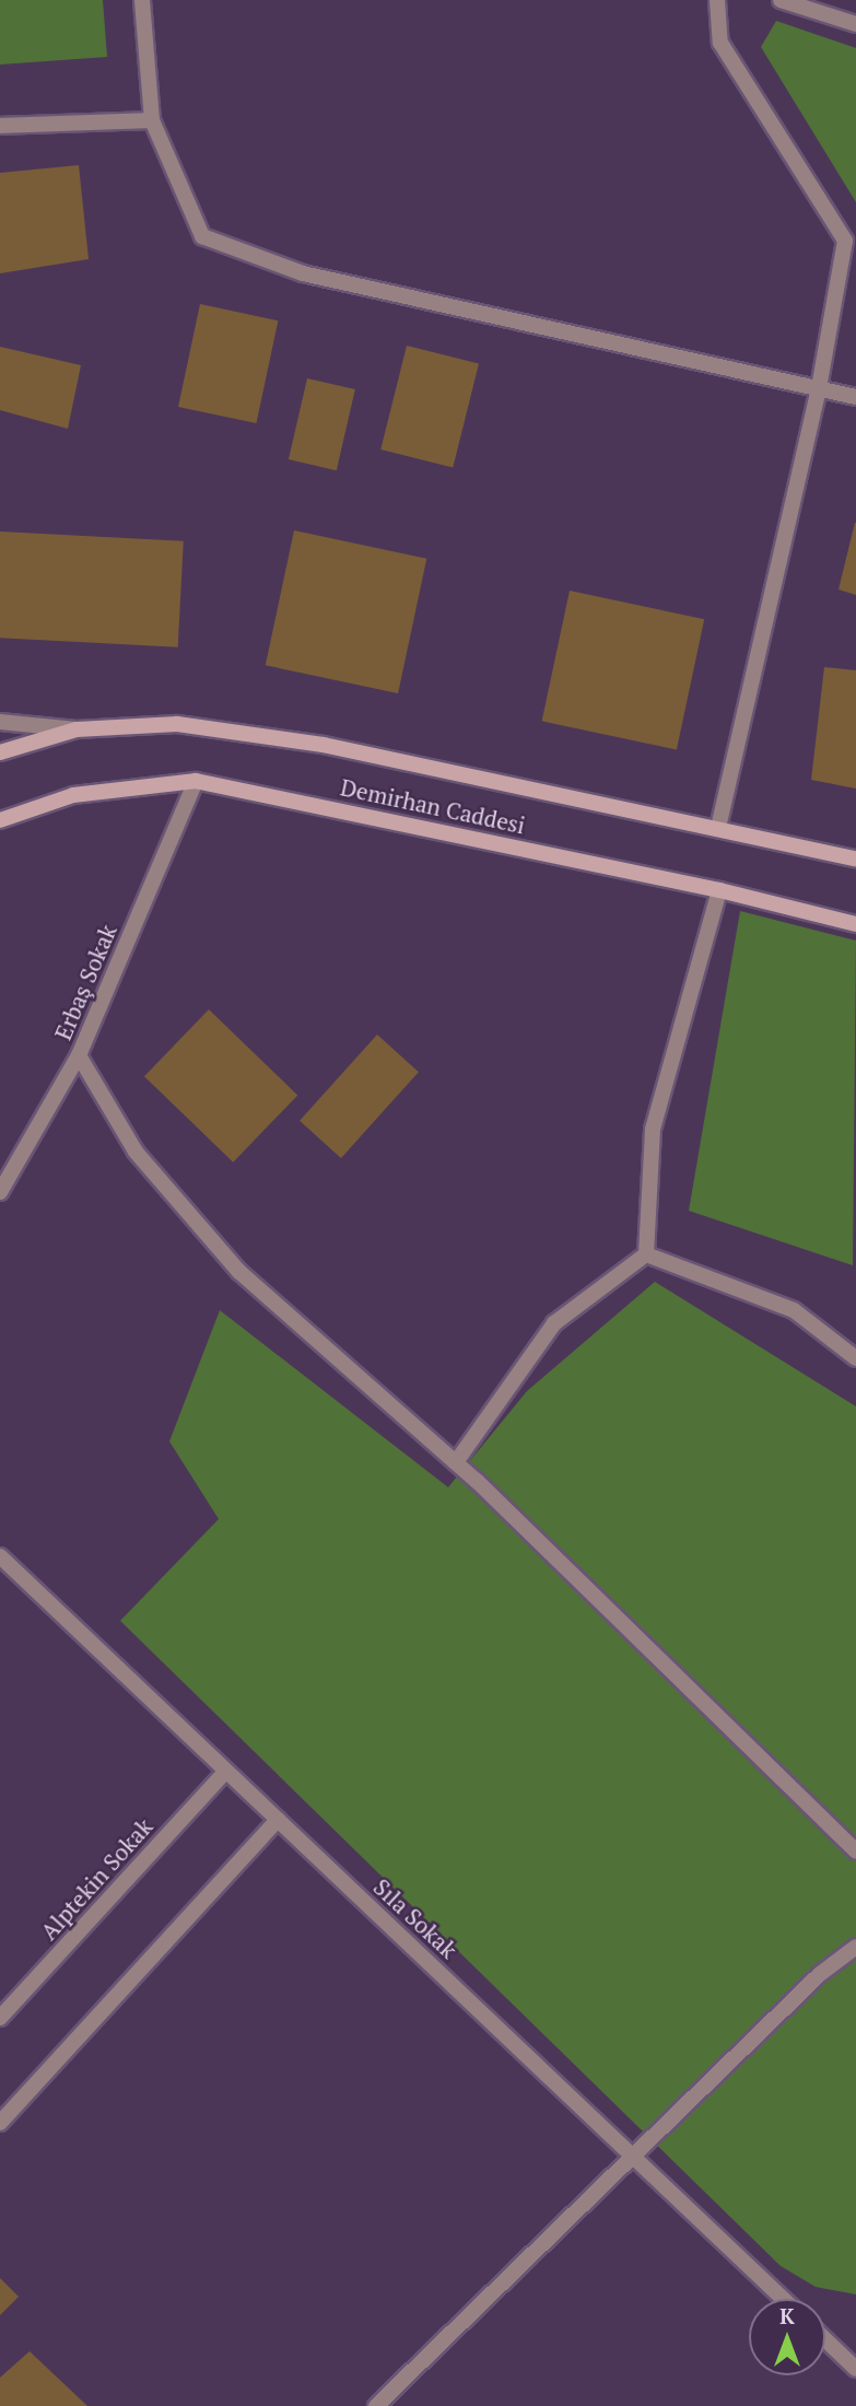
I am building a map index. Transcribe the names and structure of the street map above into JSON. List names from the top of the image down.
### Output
{
  "streets": {
    "main road": ["Demirhan Caddesi"],
    "street": ["Erbaş Sokak", "Alptekin Sokak", "Sıla Sokak"]
  },
  "crossings": [
    ["Demirhan Caddesi", "Erbaş Sokak"],
    ["Alptekin Sokak", "Sıla Sokak"]
  ],
  "north": "top"
}
